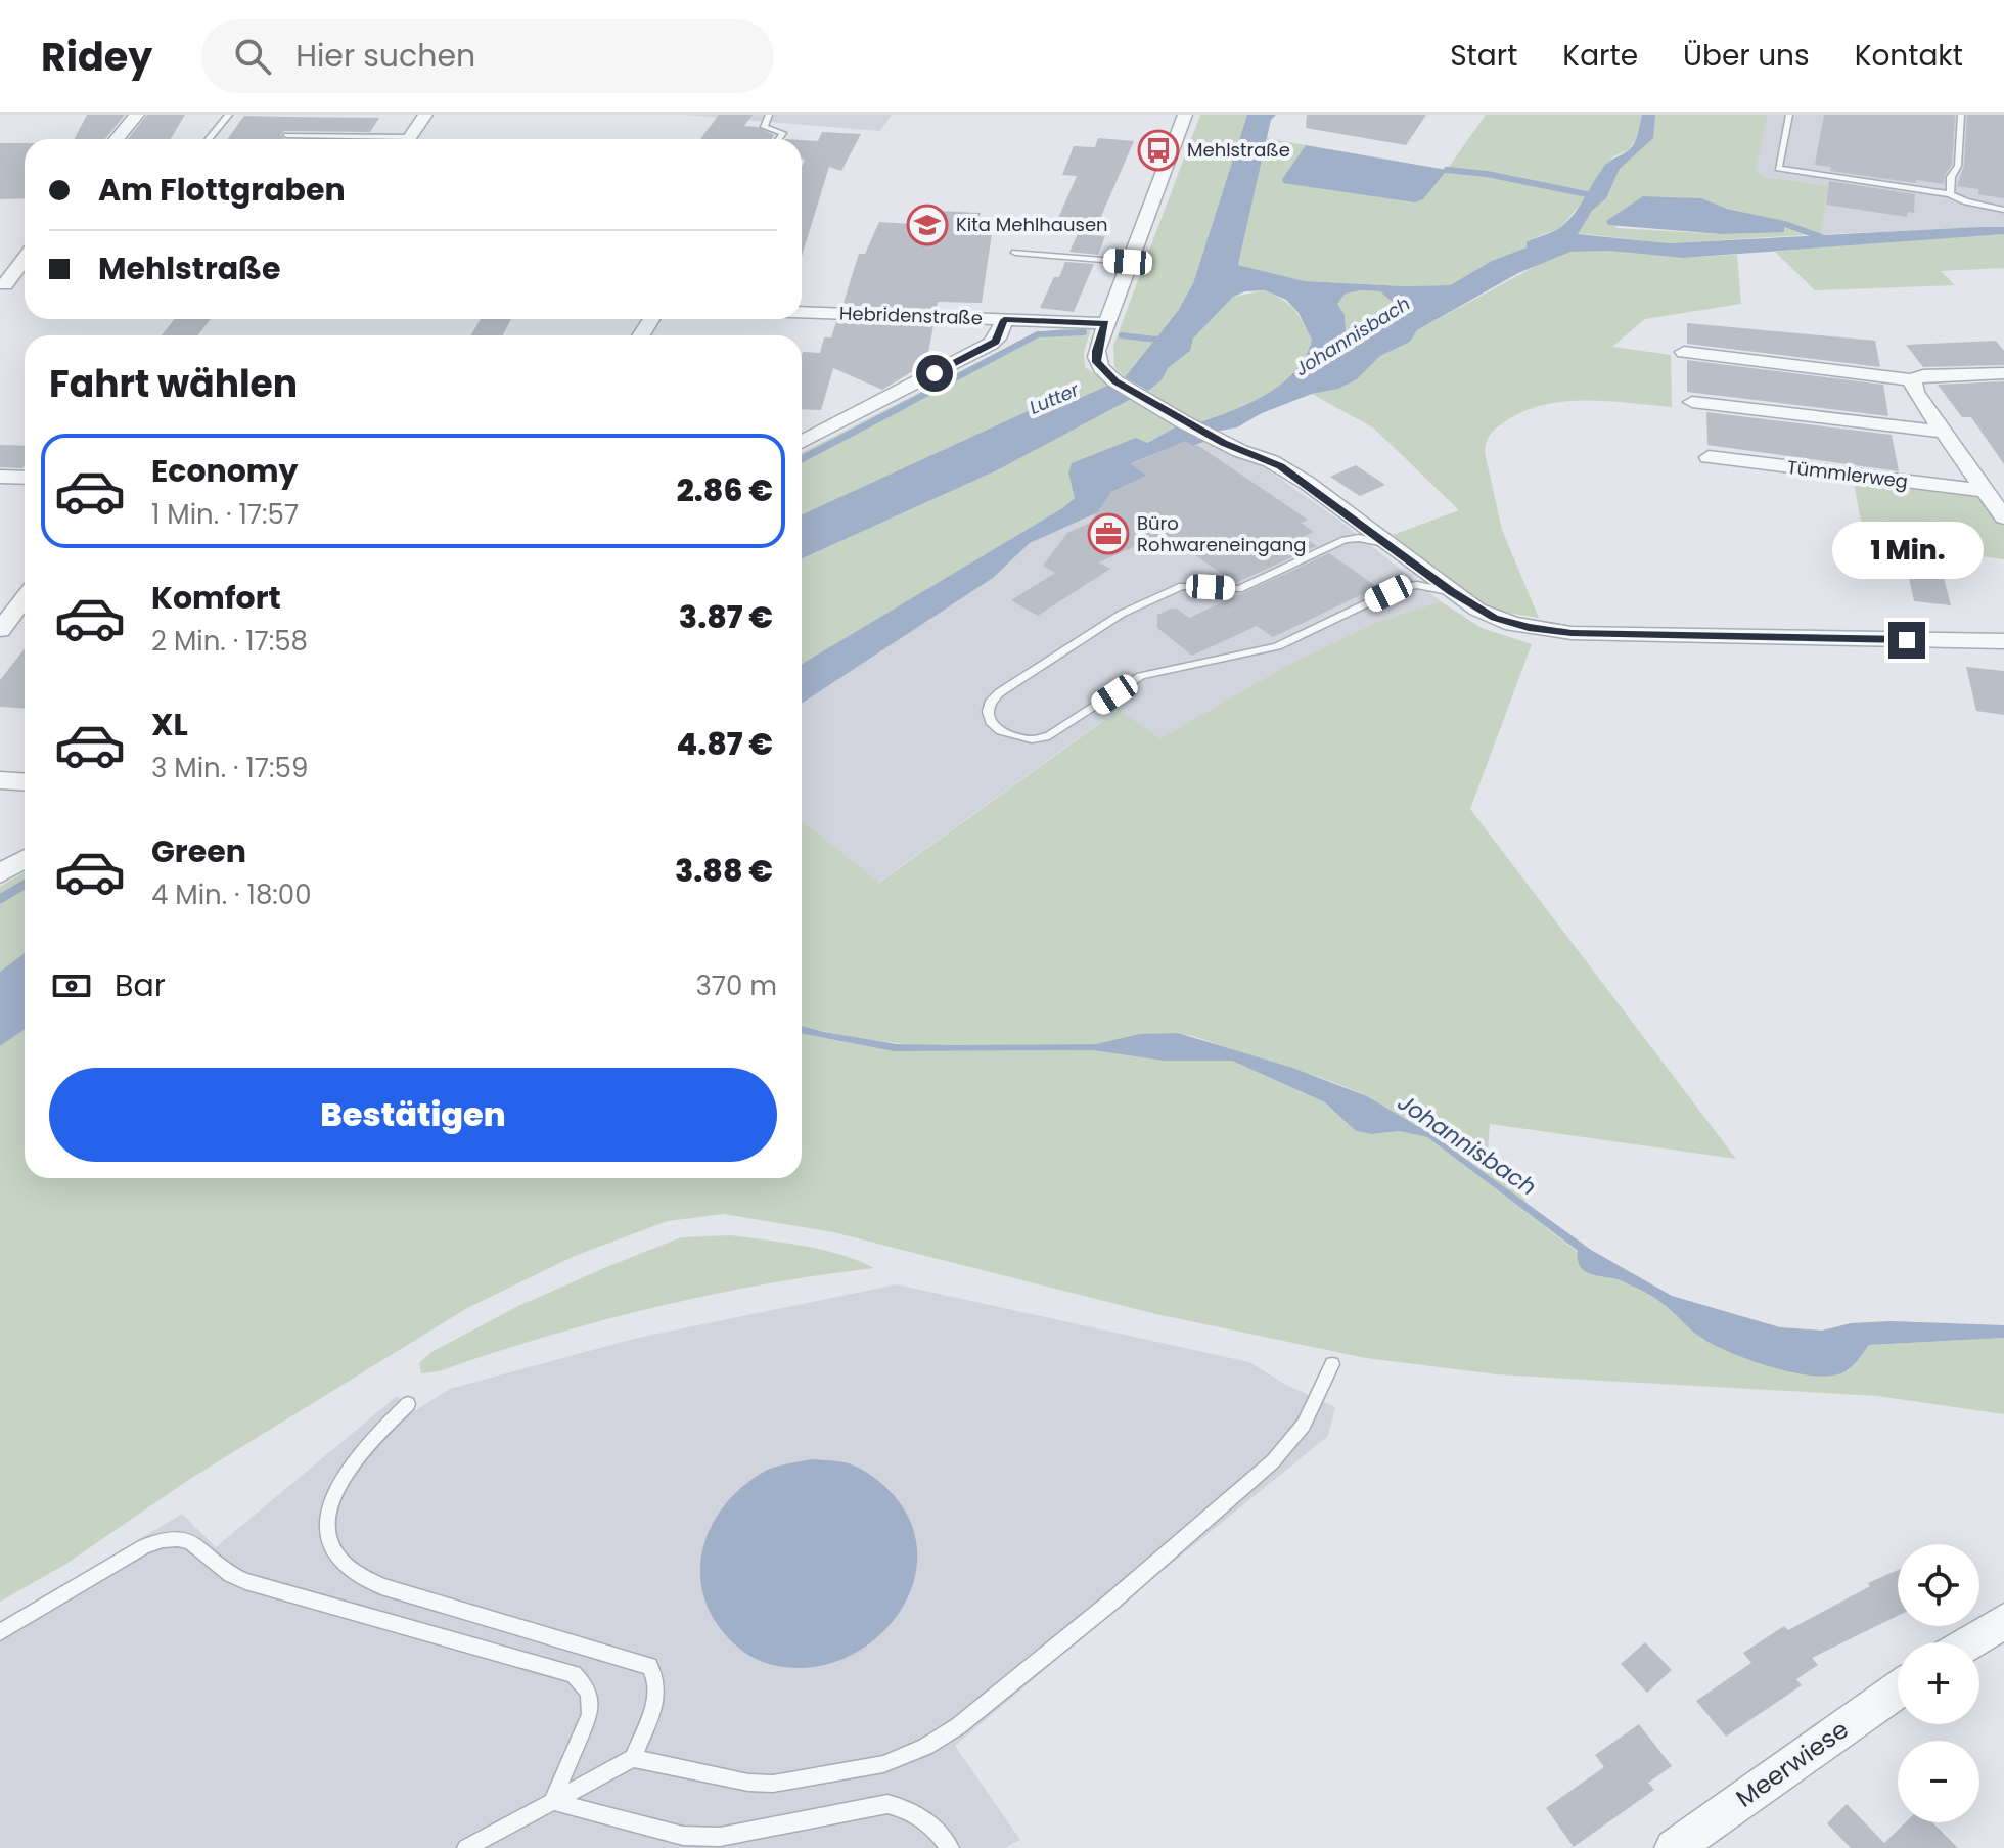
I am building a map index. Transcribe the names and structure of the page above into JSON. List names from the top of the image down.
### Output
{
  "streets": {
    "street": ["Hebridenstraße", "Tümmlerweg", "Meerwiese"]
  },
  "water": ["Johannisbach", "Lutter"],
  "places": {
    "bus stop": ["Mehlstraße"],
    "school or university": ["Kita Mehlhausen"],
    "office": ["Büro Rohwareneingang"]
  },
  "page": {
    "header": "Ridey",
    "search": "Hier suchen",
    "nav": [
      "Start",
      "Karte",
      "Über uns",
      "Kontakt"
    ],
    "banner": ["Am Flottgraben", "Mehlstraße"],
    "heading": "Fahrt wählen",
    "list": [
      {
        "name": "Economy",
        "note": "1 Min. · 17:57",
        "value": "2.86 €"
      },
      {
        "name": "Komfort",
        "note": "2 Min. · 17:58",
        "value": "3.87 €"
      },
      {
        "name": "XL",
        "note": "3 Min. · 17:59",
        "value": "4.87 €"
      },
      {
        "name": "Green",
        "note": "4 Min. · 18:00",
        "value": "3.88 €"
      }
    ],
    "bubble": "1 Min.",
    "pay": ["Bar", "370 m"],
    "buttons": "Bestätigen",
    "map_buttons": ["+", "−"]
  }
}
